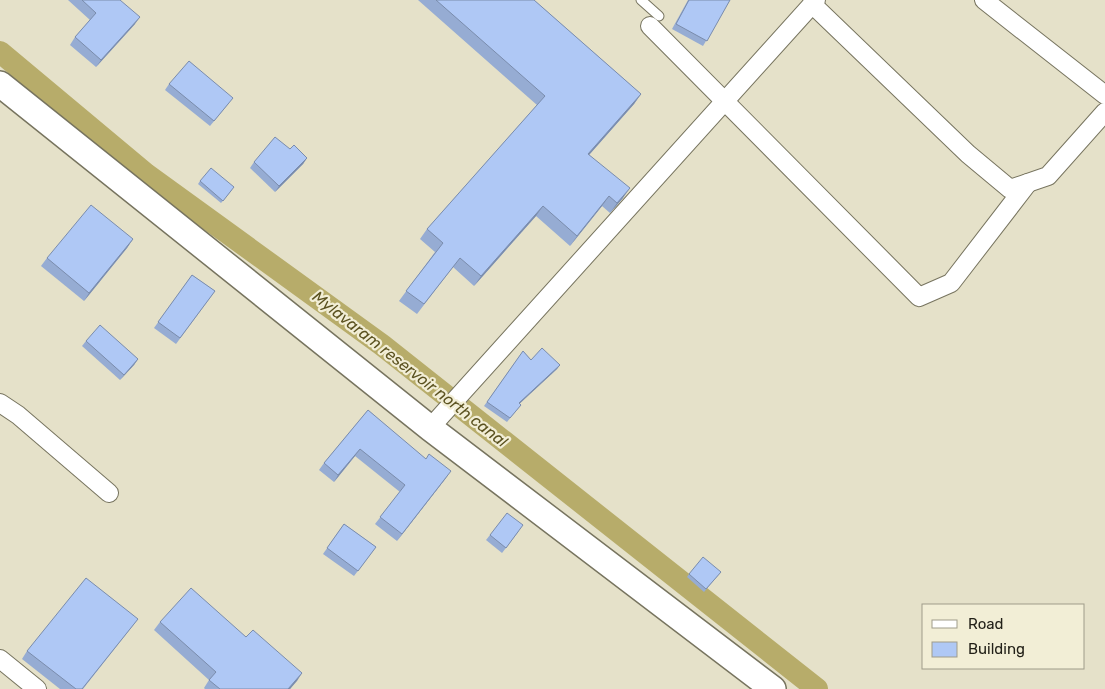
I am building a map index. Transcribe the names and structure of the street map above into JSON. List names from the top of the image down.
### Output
{
  "water": ["Mylavaram reservoir north canal"],
  "legend": ["Road", "Building"]
}
